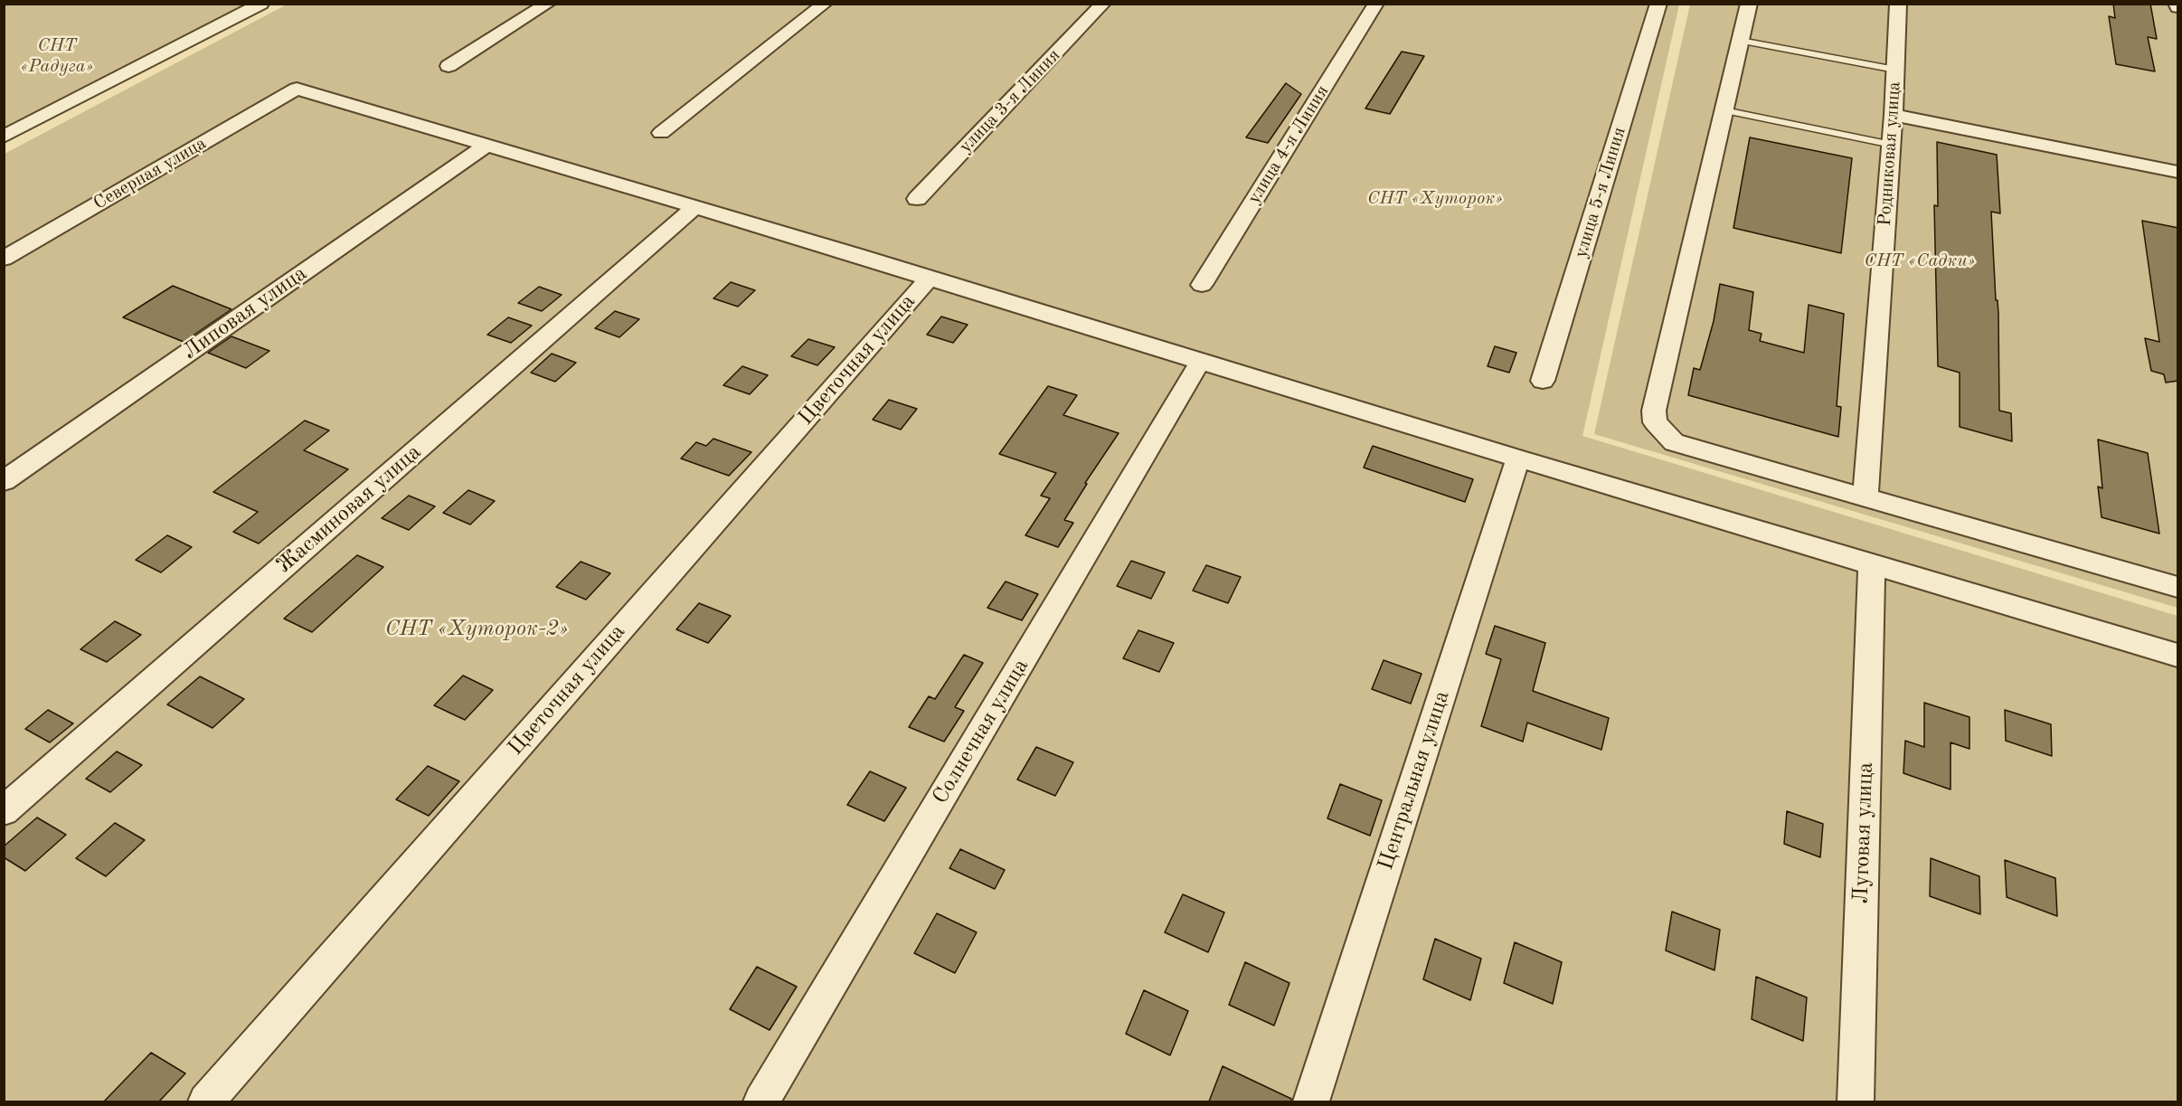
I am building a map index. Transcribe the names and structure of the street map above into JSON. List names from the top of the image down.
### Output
{
  "streets": {
    "street": [
      "улица 3-я Линия",
      "улица 4-я Линия",
      "Родниковая улица",
      "Северная улица",
      "улица 5-я Линия",
      "Липовая улица",
      "Цветочная улица",
      "Жасминовая улица",
      "Солнечная улица",
      "Центральная улица",
      "Луговая улица"
    ]
  },
  "crossings": [
    ["Северная улица", "Липовая улица"]
  ],
  "parks": [
    "СНТ «Радуга»",
    "СНТ «Хуторок»",
    "СНТ «Садки»",
    "СНТ «Хуторок-2»"
  ]
}
